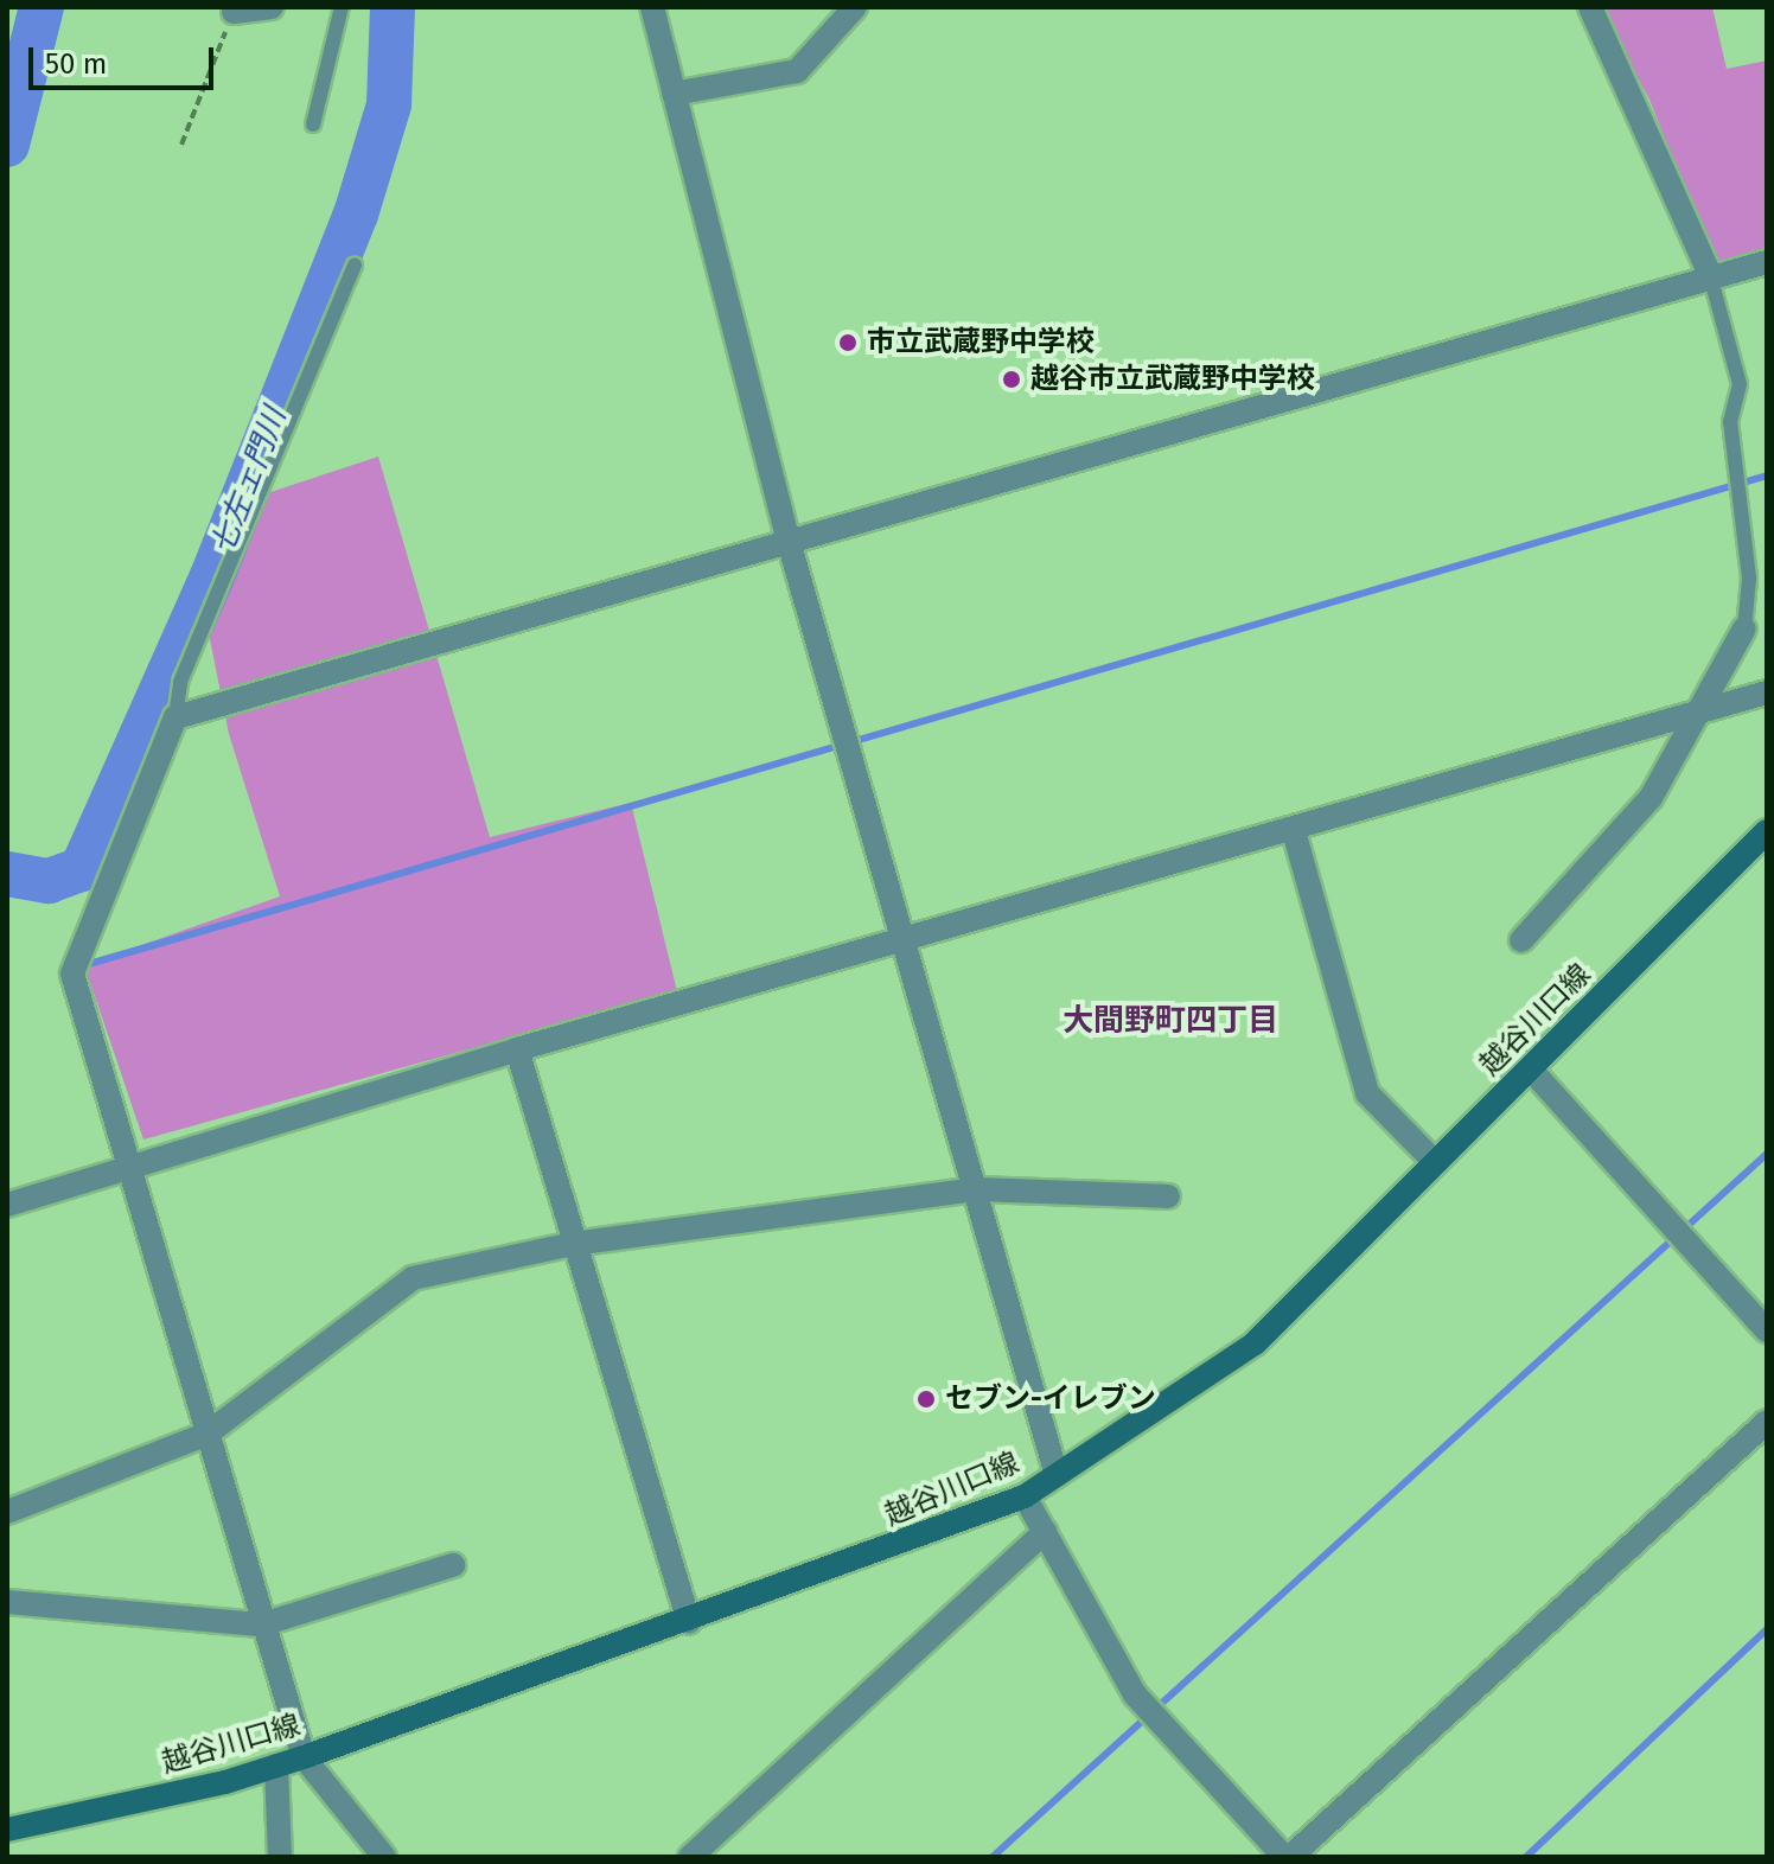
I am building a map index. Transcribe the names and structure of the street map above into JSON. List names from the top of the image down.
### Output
{
  "streets": {
    "main road": ["越谷川口線"]
  },
  "districts": ["大間野町四丁目"],
  "water": ["七左ェ門川"],
  "places": ["市立武蔵野中学校", "越谷市立武蔵野中学校", "セブン-イレブン"],
  "scale_bar": "50 m"
}
